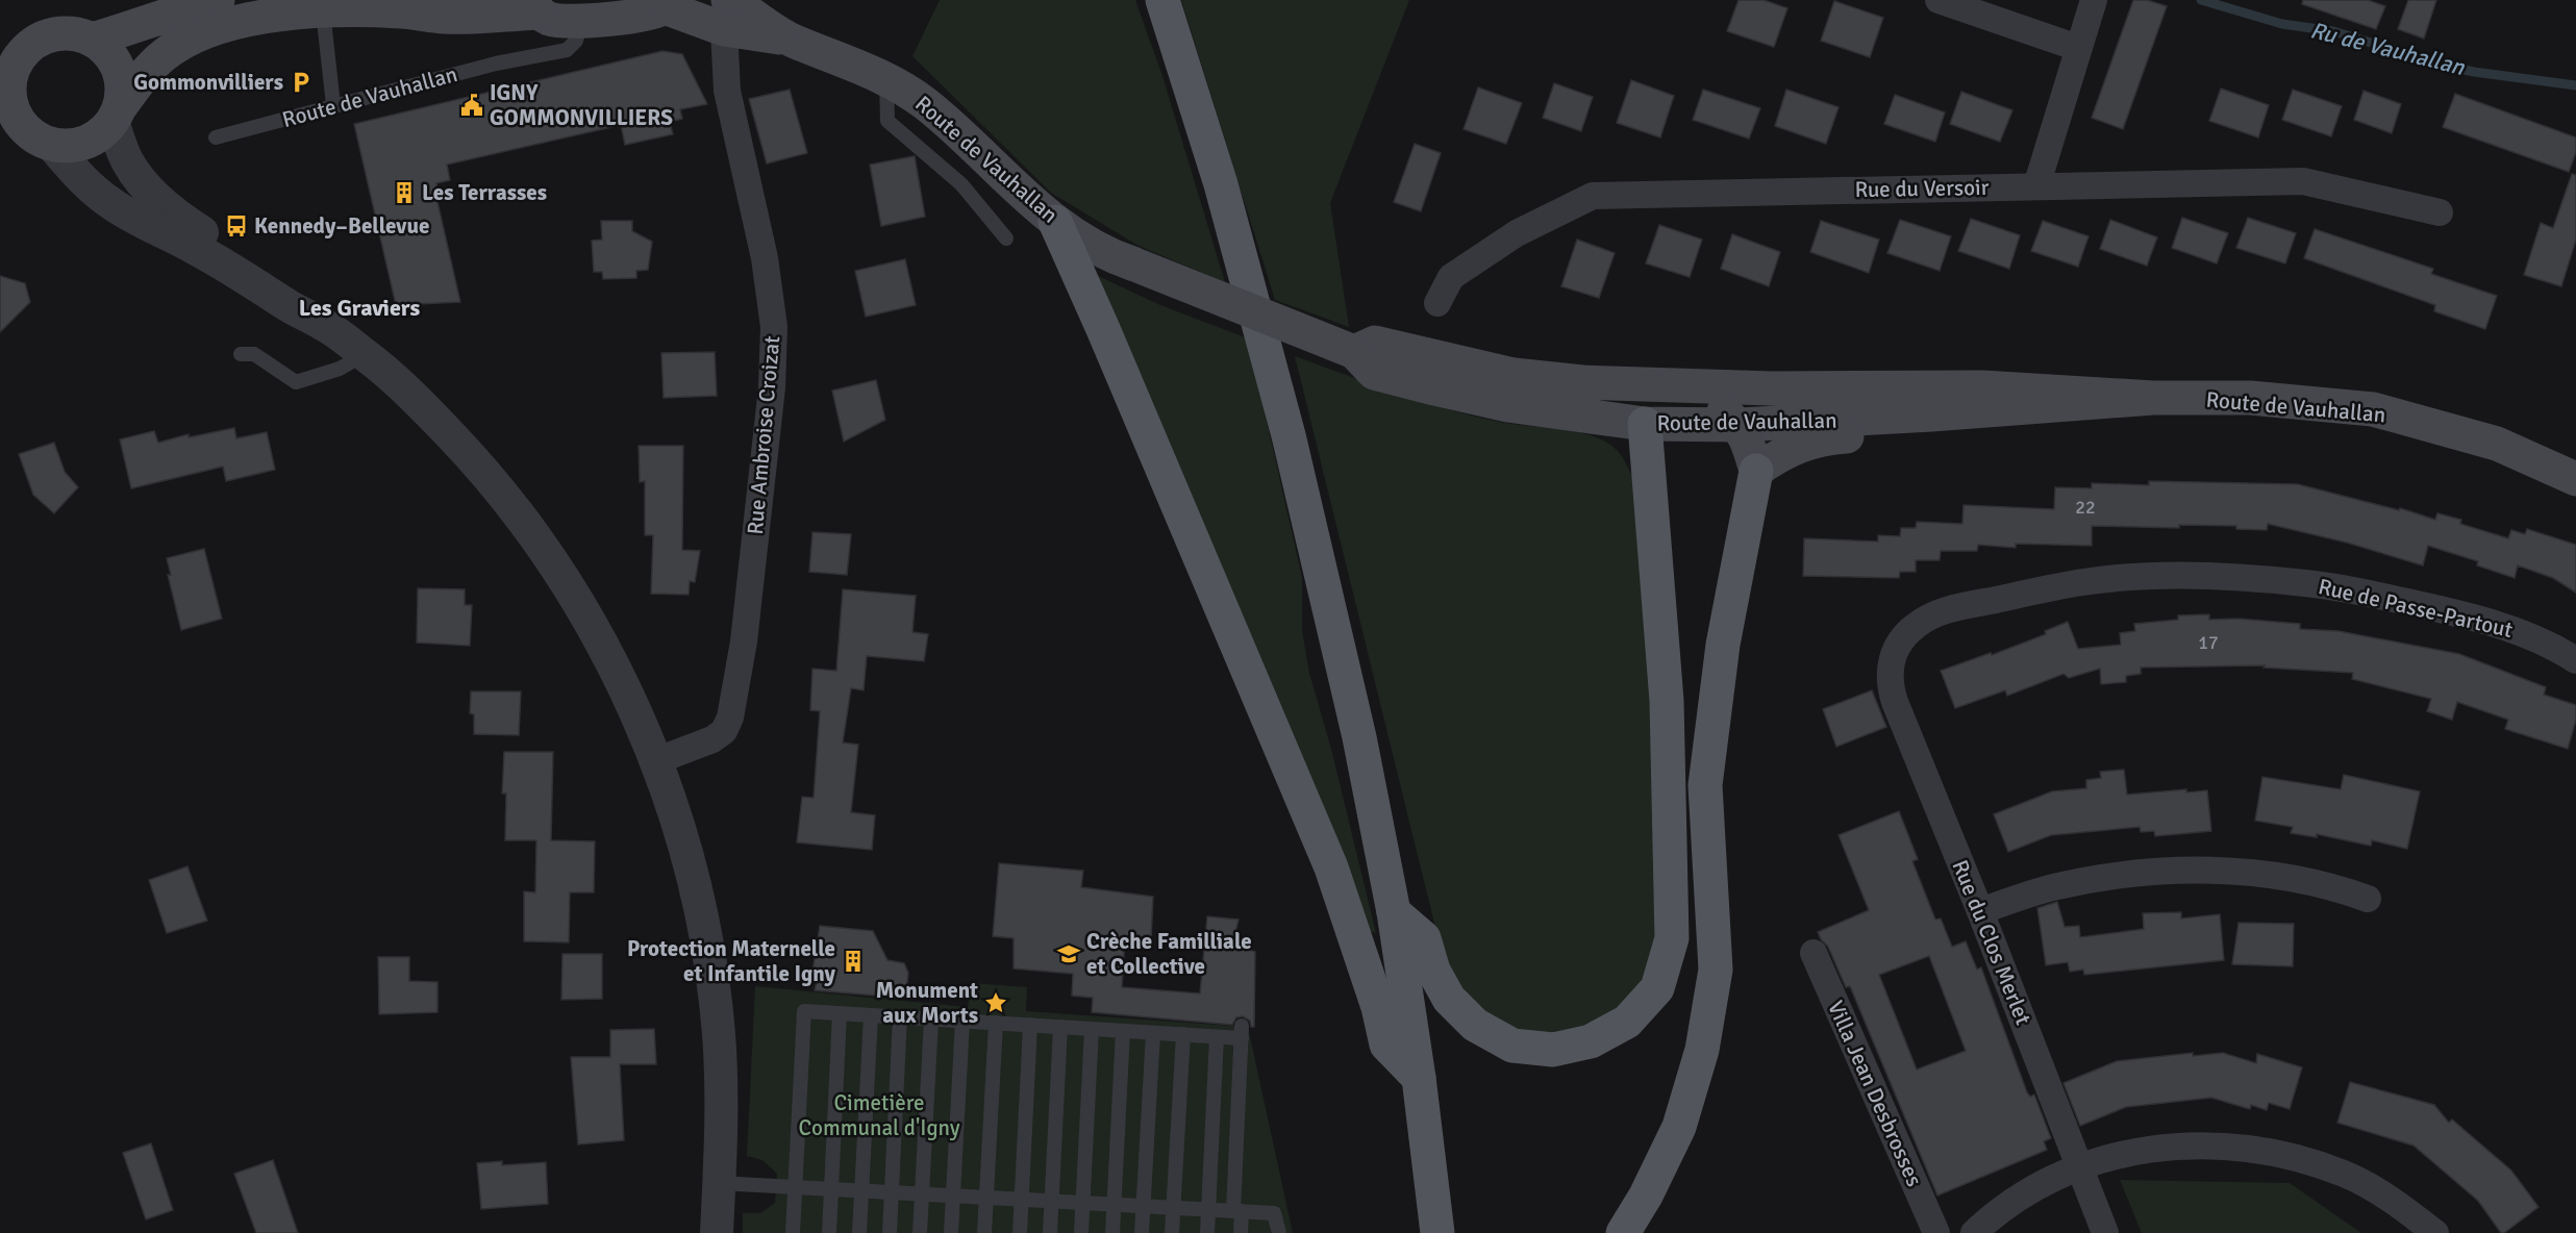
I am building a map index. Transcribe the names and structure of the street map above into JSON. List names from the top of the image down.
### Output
{
  "streets": {
    "main road": ["Route de Vauhallan"],
    "street": [
      "Rue du Versoir",
      "Rue Ambroise Croizat",
      "Rue de Passe-Partout",
      "Rue du Clos Merlet",
      "Villa Jean Desbrosses"
    ]
  },
  "crossings": [
    ["Route de Vauhallan", "Rue Ambroise Croizat"],
    ["Rue de Passe-Partout", "Rue du Clos Merlet"]
  ],
  "districts": ["Les Graviers"],
  "water": ["Ru de Vauhallan"],
  "parks": ["Cimetière Communal d'Igny"],
  "places": {
    "parking": ["Gommonvilliers"],
    "public building": ["IGNY GOMMONVILLIERS"],
    "building": ["Les Terrasses", "Protection Maternelle et Infantile Igny"],
    "bus stop": ["Kennedy–Bellevue"],
    "school or university": ["Crèche Familliale et Collective"],
    "place": ["Monument aux Morts"]
  },
  "house_numbers": ["22", "17"]
}
